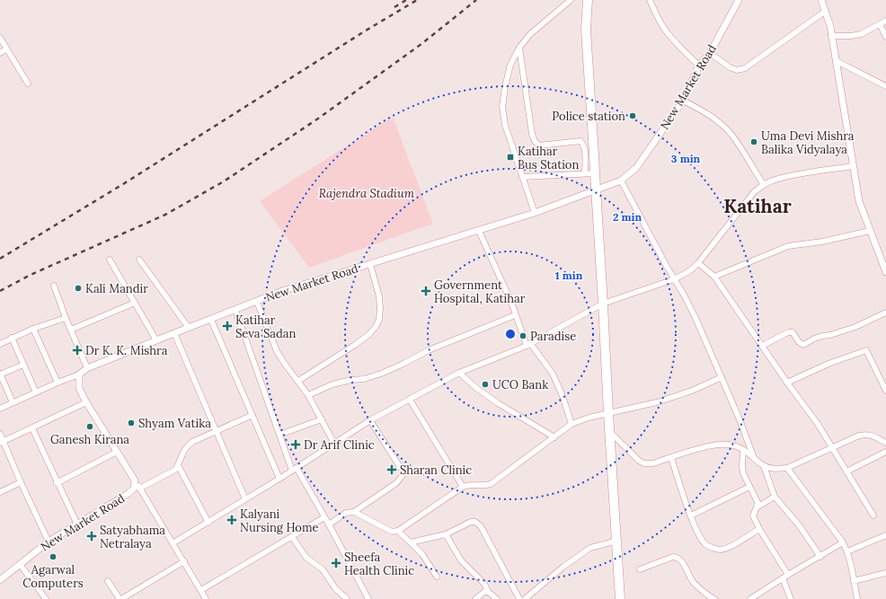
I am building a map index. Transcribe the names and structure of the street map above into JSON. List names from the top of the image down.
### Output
{
  "streets": {
    "street": ["New Market Road"]
  },
  "districts": ["Katihar"],
  "parks": ["Rajendra Stadium"],
  "places": {
    "other": [
      "Police station",
      "Uma Devi Mishra Balika Vidyalaya",
      "Kali Mandir",
      "Paradise",
      "UCO Bank",
      "Shyam Vatika",
      "Ganesh Kirana",
      "Agarwal Computers"
    ],
    "transit": ["Katihar Bus Station"],
    "health": [
      "Government Hospital, Katihar",
      "Katihar Seva Sadan",
      "Dr K. K. Mishra",
      "Dr Arif Clinic",
      "Sharan Clinic",
      "Kalyani Nursing Home",
      "Satyabhama Netralaya",
      "Sheefa Health Clinic"
    ]
  },
  "rings": ["3 min", "2 min", "1 min"]
}
